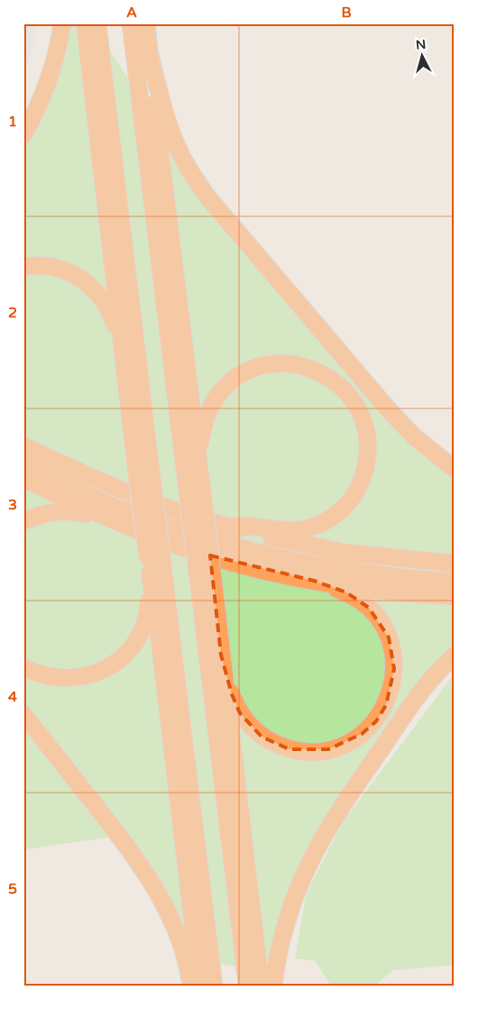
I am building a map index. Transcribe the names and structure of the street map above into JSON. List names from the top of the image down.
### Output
{
  "north": "top",
  "grid": {
    "columns": ["A", "B"],
    "rows": [
      "1",
      "2",
      "3",
      "4",
      "5"
    ]
  }
}
